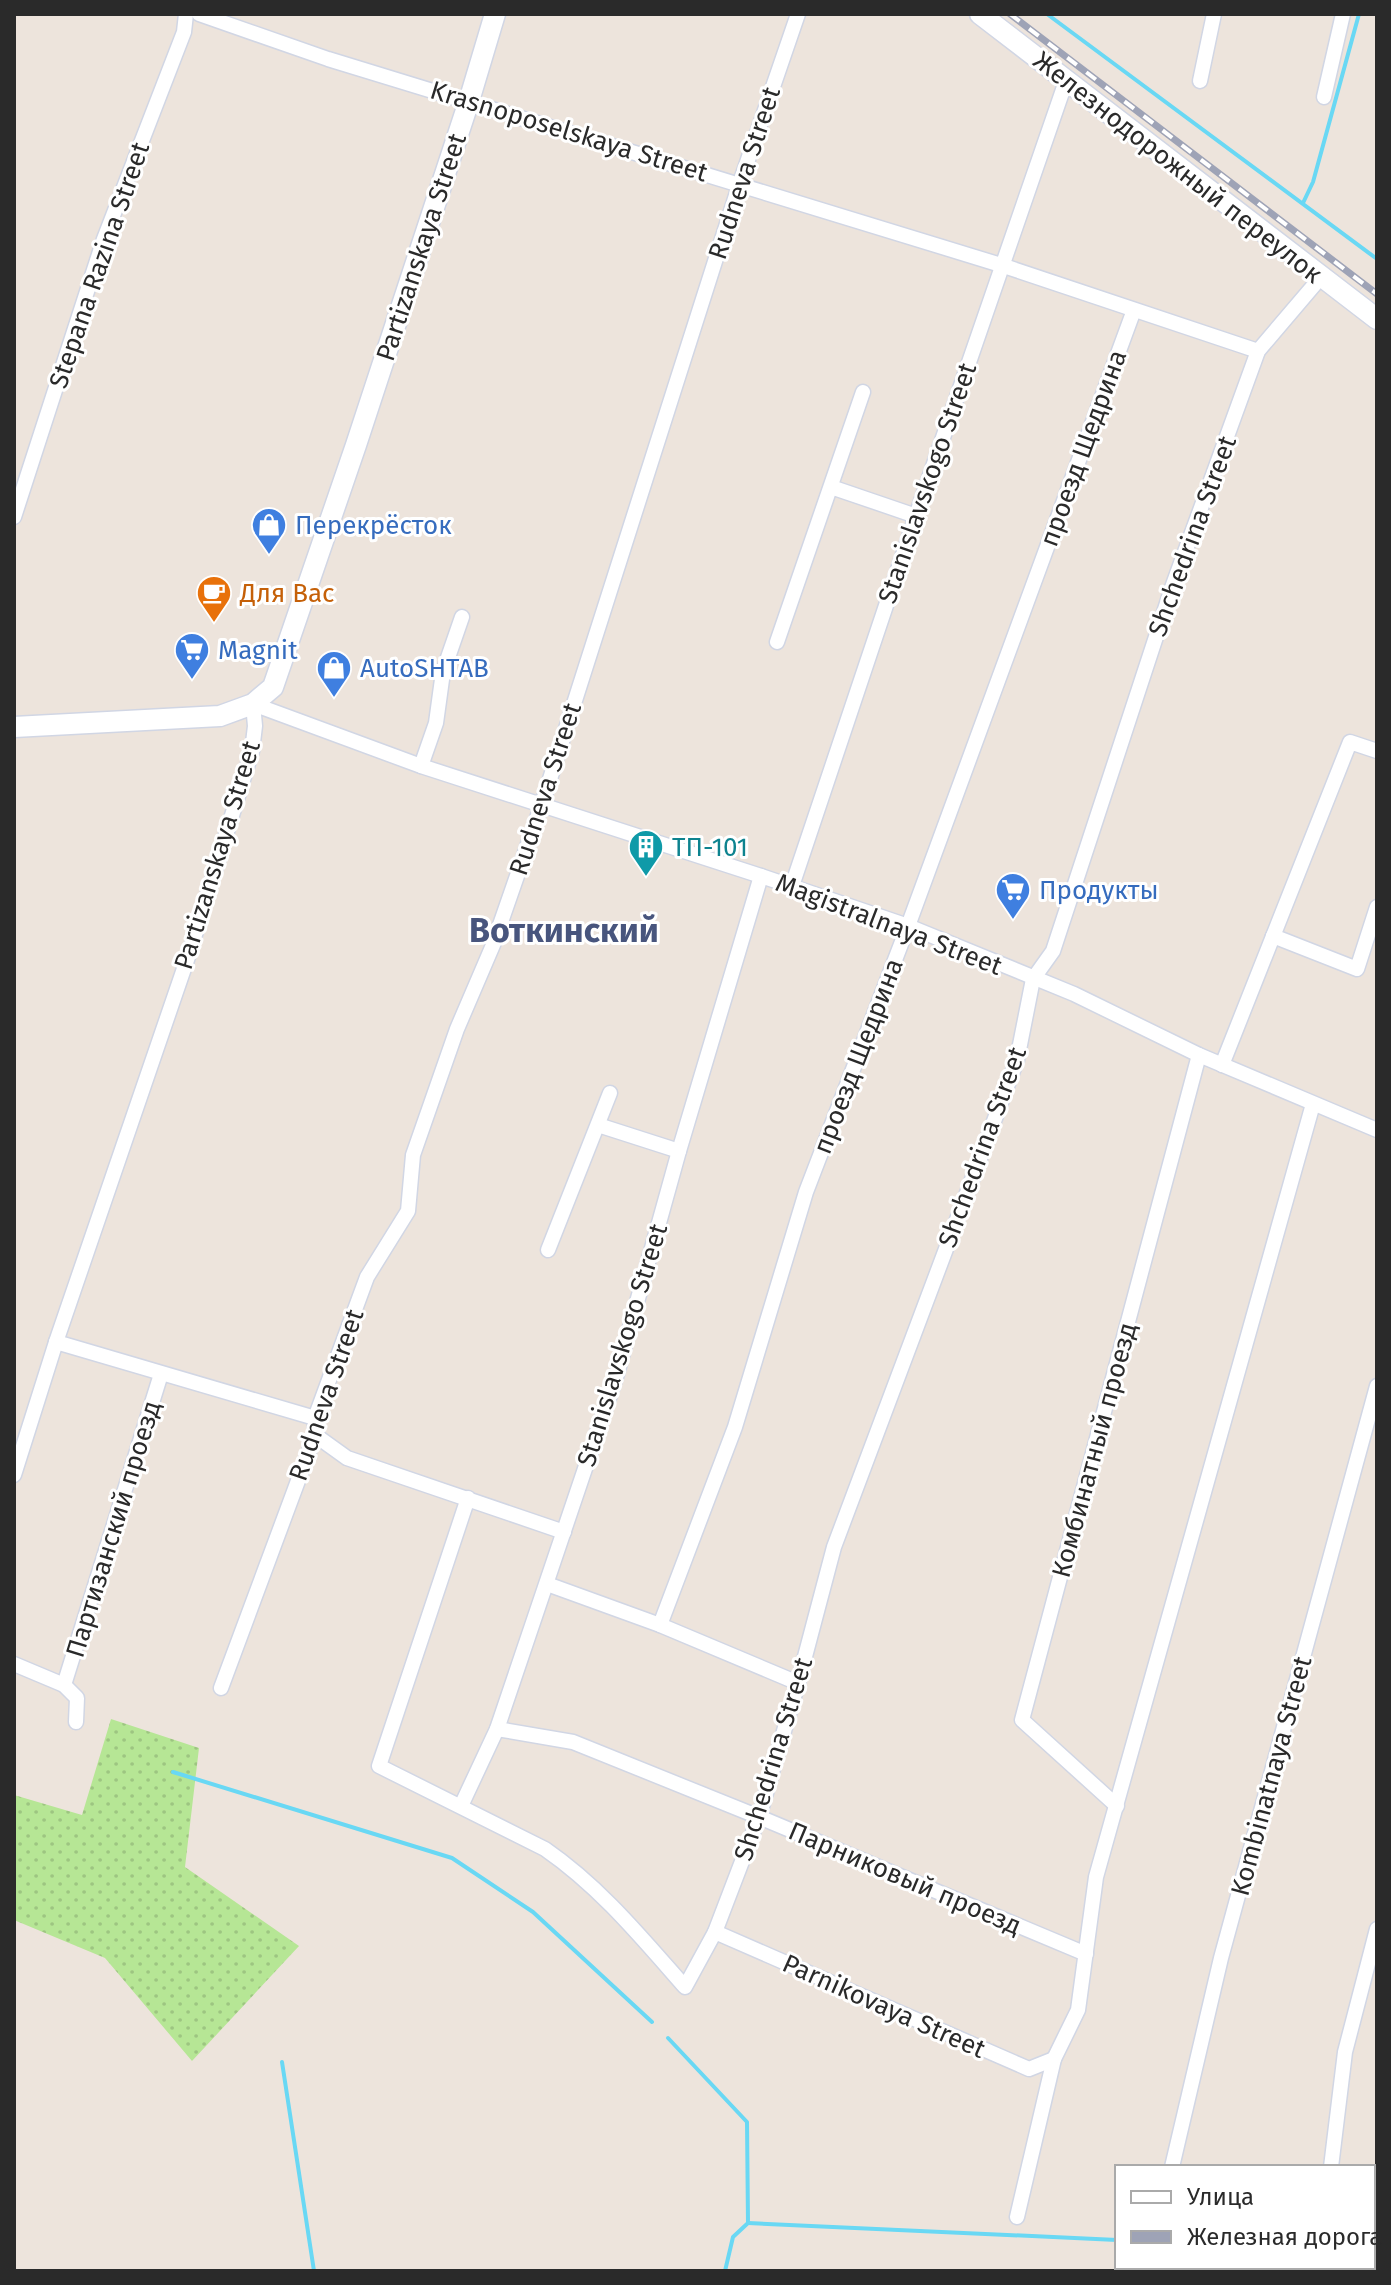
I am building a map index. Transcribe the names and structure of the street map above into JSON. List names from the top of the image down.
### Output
{
  "streets": {
    "street": [
      "Krasnoposelskaya Street",
      "Железнодорожный переулок",
      "Rudneva Street",
      "Partizanskaya Street",
      "Stepana Razina Street",
      "проезд Щедрина",
      "Stanislavskogo Street",
      "Shchedrina Street",
      "Magistralnaya Street",
      "Комбинатный проезд",
      "Партизанский проезд",
      "Kombinatnaya Street",
      "Парниковый проезд",
      "Parnikovaya Street"
    ]
  },
  "crossings": [
    ["Krasnoposelskaya Street", "Rudneva Street"],
    ["Krasnoposelskaya Street", "Partizanskaya Street"],
    ["Krasnoposelskaya Street", "проезд Щедрина"],
    ["Krasnoposelskaya Street", "Stanislavskogo Street"],
    ["Krasnoposelskaya Street", "Shchedrina Street"],
    ["Железнодорожный переулок", "Stanislavskogo Street"],
    ["Железнодорожный переулок", "Shchedrina Street"],
    ["Rudneva Street", "Magistralnaya Street"],
    ["Rudneva Street", "Партизанский проезд"],
    ["Partizanskaya Street", "Magistralnaya Street"],
    ["Partizanskaya Street", "Партизанский проезд"],
    ["проезд Щедрина", "Magistralnaya Street"],
    ["Stanislavskogo Street", "Shchedrina Street"],
    ["Stanislavskogo Street", "Magistralnaya Street"],
    ["Stanislavskogo Street", "Парниковый проезд"],
    ["Shchedrina Street", "Magistralnaya Street"],
    ["Shchedrina Street", "Парниковый проезд"],
    ["Shchedrina Street", "Parnikovaya Street"],
    ["Magistralnaya Street", "Комбинатный проезд"]
  ],
  "districts": ["Воткинский"],
  "places": {
    "shop": ["Перекрёсток", "AutoSHTAB"],
    "cafe": ["Для Вас"],
    "supermarket": ["Magnit", "Продукты"],
    "building": ["ТП-101"]
  },
  "legend": ["Улица", "Железная дорога"]
}
